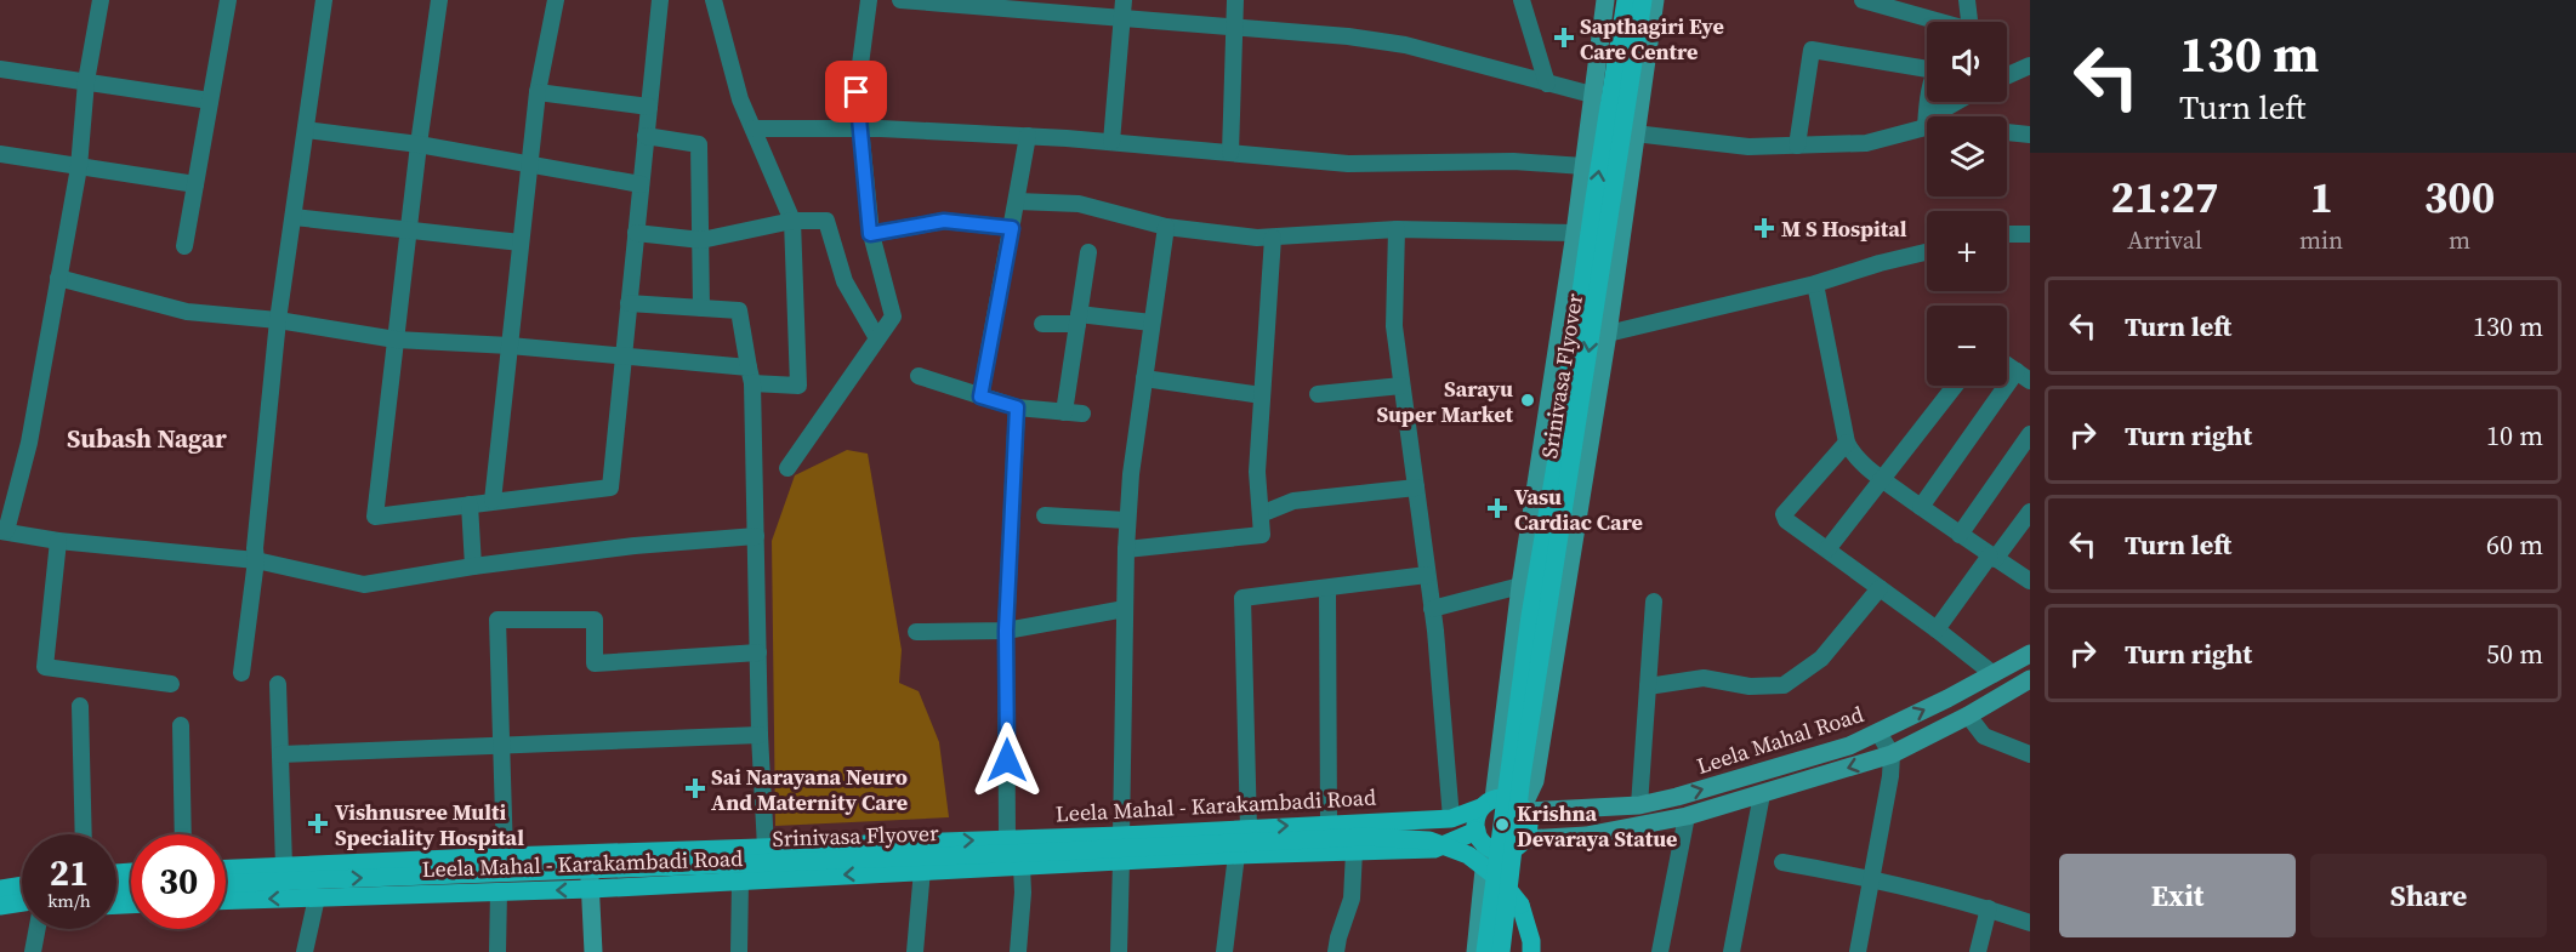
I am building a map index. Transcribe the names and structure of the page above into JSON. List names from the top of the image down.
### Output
{
  "streets": {
    "main road": ["Srinivasa Flyover", "Leela Mahal - Karakambadi Road"],
    "street": ["Leela Mahal Road"]
  },
  "crossings": [
    ["Leela Mahal Road", "Leela Mahal - Karakambadi Road"]
  ],
  "districts": ["Subash Nagar"],
  "places": {
    "health": [
      "Sapthagiri Eye Care Centre",
      "M S Hospital",
      "Vasu Cardiac Care",
      "Sai Narayana Neuro And Maternity Care",
      "Vishnusree Multi Speciality Hospital"
    ],
    "other": ["Sarayu Super Market", "Krishna Devaraya Statue"]
  },
  "page": {
    "turn": ["130 m", "Turn left"],
    "map_buttons": ["+", "−"],
    "eta": [
      "21:27",
      "Arrival",
      "1",
      "min",
      "300",
      "m"
    ],
    "list": [
      {
        "name": "Turn left",
        "value": "130 m"
      },
      {
        "name": "Turn right",
        "value": "10 m"
      },
      {
        "name": "Turn left",
        "value": "60 m"
      },
      {
        "name": "Turn right",
        "value": "50 m"
      }
    ],
    "speed": "21 km/h",
    "limit": "30",
    "buttons": ["Exit", "Share"]
  }
}
